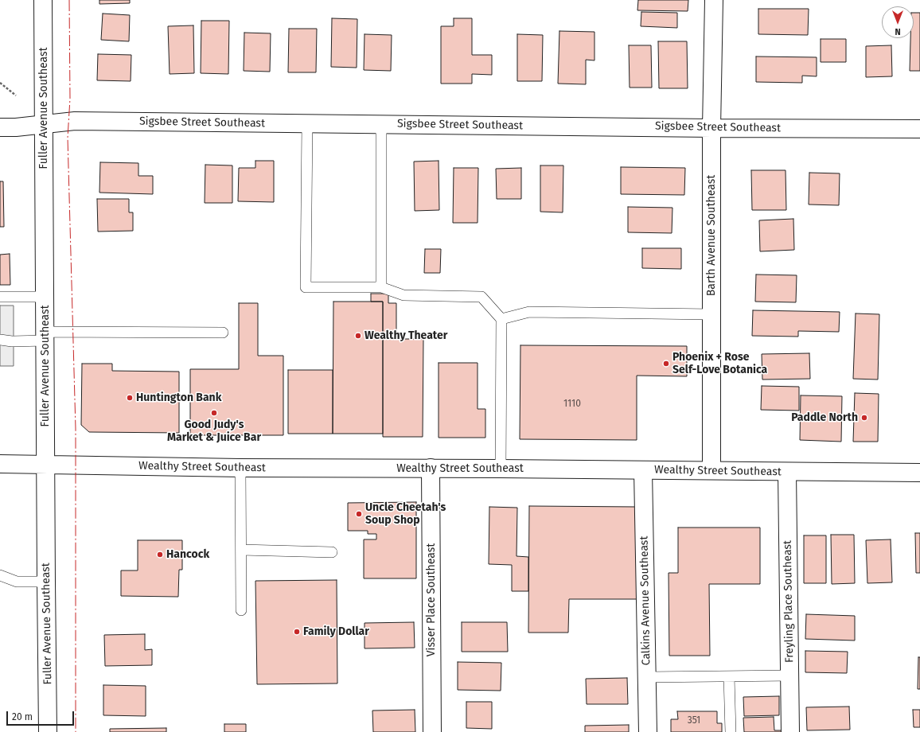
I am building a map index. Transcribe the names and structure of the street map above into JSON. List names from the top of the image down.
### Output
{
  "streets": {
    "street": [
      "Fuller Avenue Southeast",
      "Sigsbee Street Southeast",
      "Barth Avenue Southeast",
      "Wealthy Street Southeast",
      "Visser Place Southeast",
      "Calkins Avenue Southeast",
      "Freyling Place Southeast"
    ]
  },
  "crossings": [
    ["Fuller Avenue Southeast", "Sigsbee Street Southeast"],
    ["Fuller Avenue Southeast", "Wealthy Street Southeast"],
    ["Sigsbee Street Southeast", "Barth Avenue Southeast"],
    ["Barth Avenue Southeast", "Wealthy Street Southeast"],
    ["Wealthy Street Southeast", "Visser Place Southeast"],
    ["Wealthy Street Southeast", "Calkins Avenue Southeast"],
    ["Wealthy Street Southeast", "Freyling Place Southeast"]
  ],
  "places": [
    "Wealthy Theater",
    "Phoenix + Rose Self-Love Botanica",
    "Huntington Bank",
    "Good Judy's Market & Juice Bar",
    "Paddle North",
    "Uncle Cheetah's Soup Shop",
    "Hancock",
    "Family Dollar"
  ],
  "house_numbers": ["1110", "351"],
  "scale_bar": "20 m",
  "north": "bottom"
}
